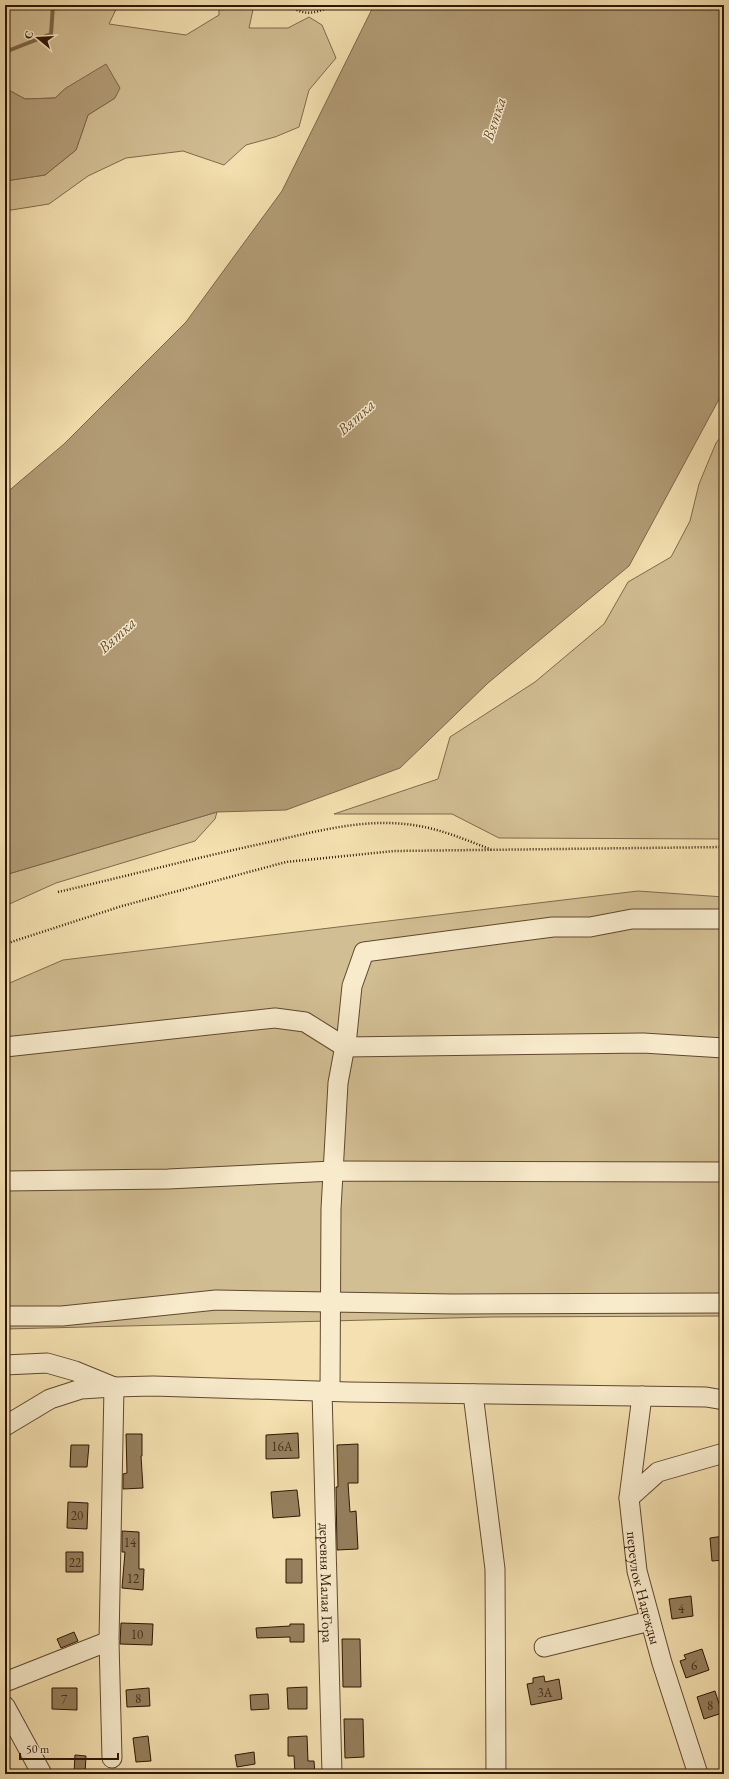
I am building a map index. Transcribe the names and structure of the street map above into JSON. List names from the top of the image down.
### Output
{
  "streets": {
    "street": ["деревня Малая Гора", "переулок Надежды"]
  },
  "water": ["Вятка"],
  "house_numbers": [
    "16А",
    "20",
    "14",
    "22",
    "12",
    "4",
    "10",
    "6",
    "3А",
    "8",
    "7",
    "8"
  ],
  "scale_bar": "50 m",
  "north": "left"
}
